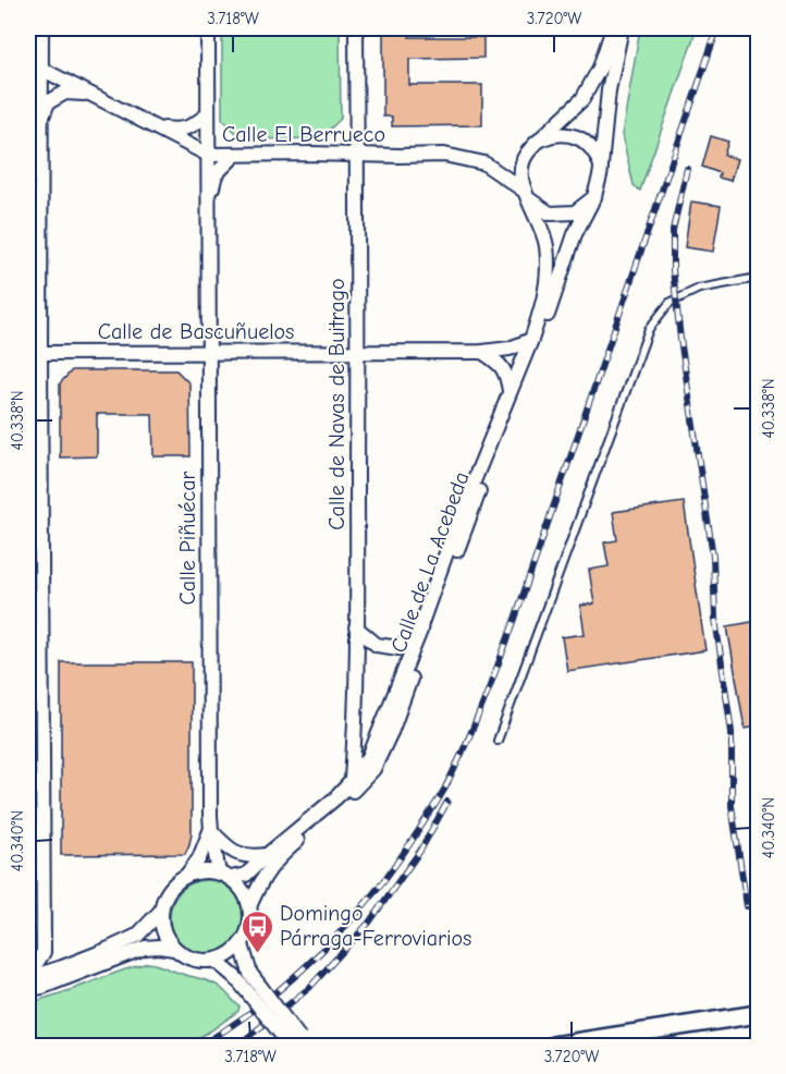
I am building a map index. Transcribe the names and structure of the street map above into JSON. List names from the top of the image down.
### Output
{
  "streets": {
    "street": [
      "Calle El Berrueco",
      "Calle de Bascuñuelos",
      "Calle de Navas de Buitrago",
      "Calle Piñuécar",
      "Calle de La Acebeda"
    ]
  },
  "crossings": [
    ["Calle El Berrueco", "Calle de Navas de Buitrago"],
    ["Calle El Berrueco", "Calle Piñuécar"],
    ["Calle El Berrueco", "Calle de La Acebeda"],
    ["Calle de Bascuñuelos", "Calle de Navas de Buitrago"],
    ["Calle de Bascuñuelos", "Calle Piñuécar"],
    ["Calle de Bascuñuelos", "Calle de La Acebeda"],
    ["Calle de Navas de Buitrago", "Calle de La Acebeda"],
    ["Calle Piñuécar", "Calle de La Acebeda"]
  ],
  "places": {
    "bus stop": ["Domingo Párraga-Ferroviarios"]
  },
  "coordinates": [
    "3.718°W",
    "3.720°W",
    "40.338°N",
    "40.340°N"
  ]
}
